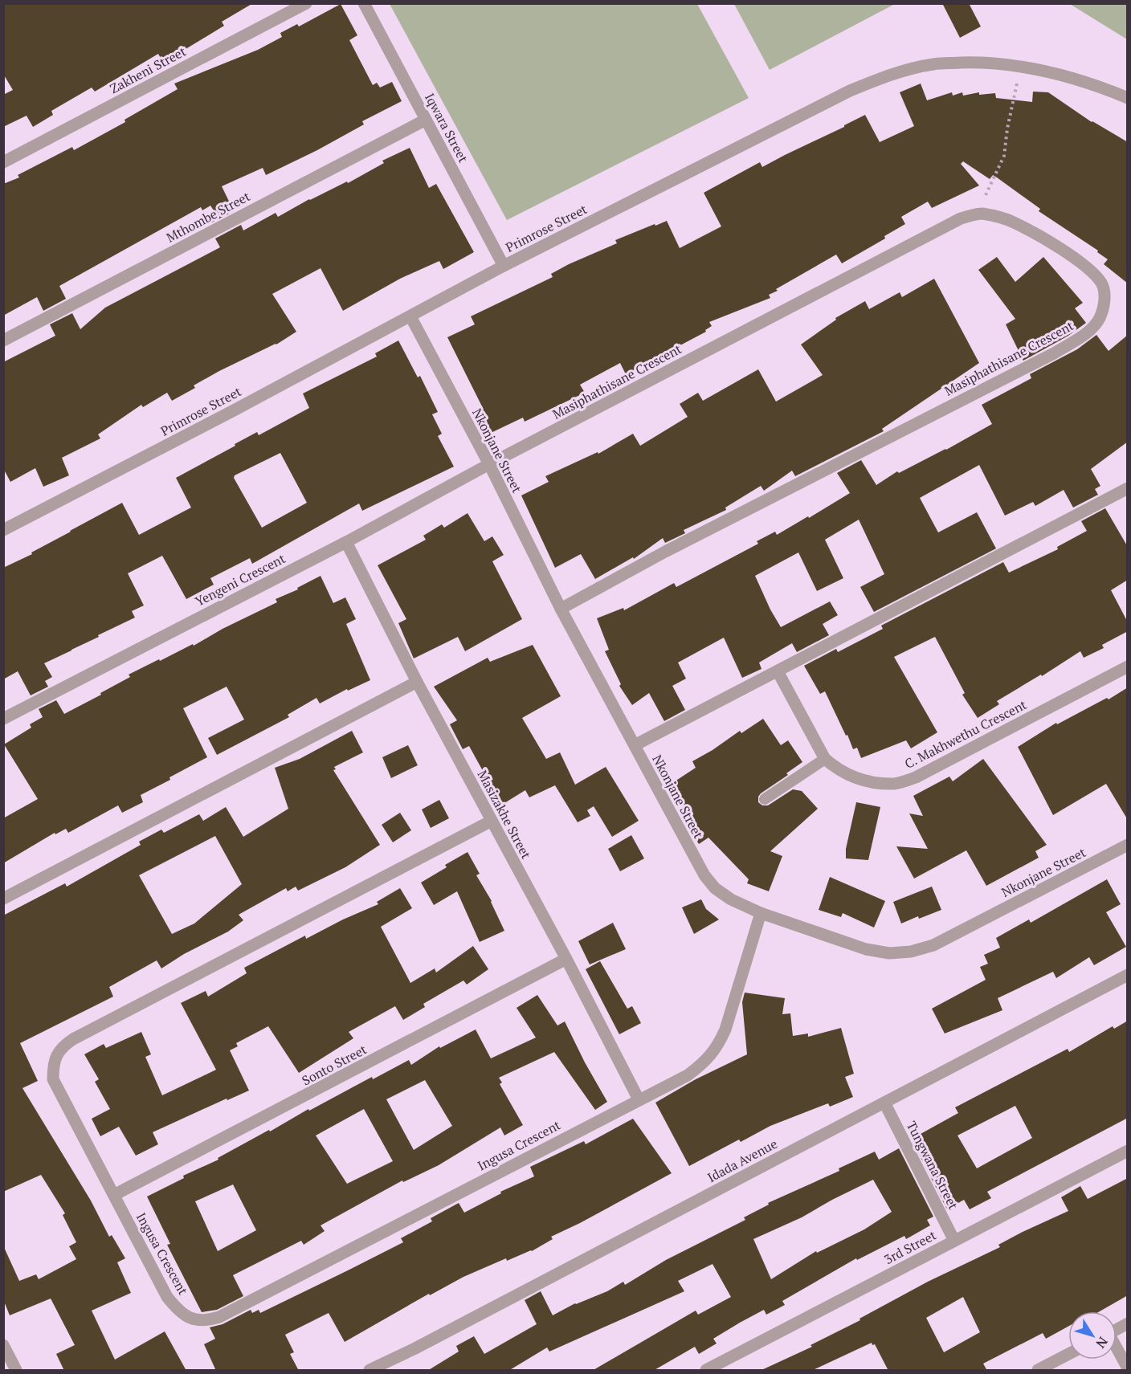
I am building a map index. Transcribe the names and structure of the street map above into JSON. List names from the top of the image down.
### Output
{
  "streets": {
    "street": [
      "Zakheni Street",
      "Iqwara Street",
      "Mthombe Street",
      "Primrose Street",
      "Masiphathisane Crescent",
      "Nkonjane Street",
      "Yengeni Crescent",
      "C. Makhwethu Crescent",
      "Masizakhe Street",
      "Sonto Street",
      "Ingusa Crescent",
      "Idada Avenue",
      "Tungwana Street",
      "3rd Street"
    ]
  },
  "crossings": [
    ["Iqwara Street", "Mthombe Street"],
    ["Iqwara Street", "Primrose Street"],
    ["Primrose Street", "Nkonjane Street"],
    ["Masiphathisane Crescent", "Nkonjane Street"],
    ["Masiphathisane Crescent", "Yengeni Crescent"],
    ["Nkonjane Street", "Yengeni Crescent"],
    ["Nkonjane Street", "Ingusa Crescent"],
    ["Yengeni Crescent", "Masizakhe Street"],
    ["Masizakhe Street", "Sonto Street"],
    ["Masizakhe Street", "Ingusa Crescent"],
    ["Sonto Street", "Ingusa Crescent"],
    ["Idada Avenue", "Tungwana Street"],
    ["Tungwana Street", "3rd Street"]
  ],
  "north": "bottom right"
}
